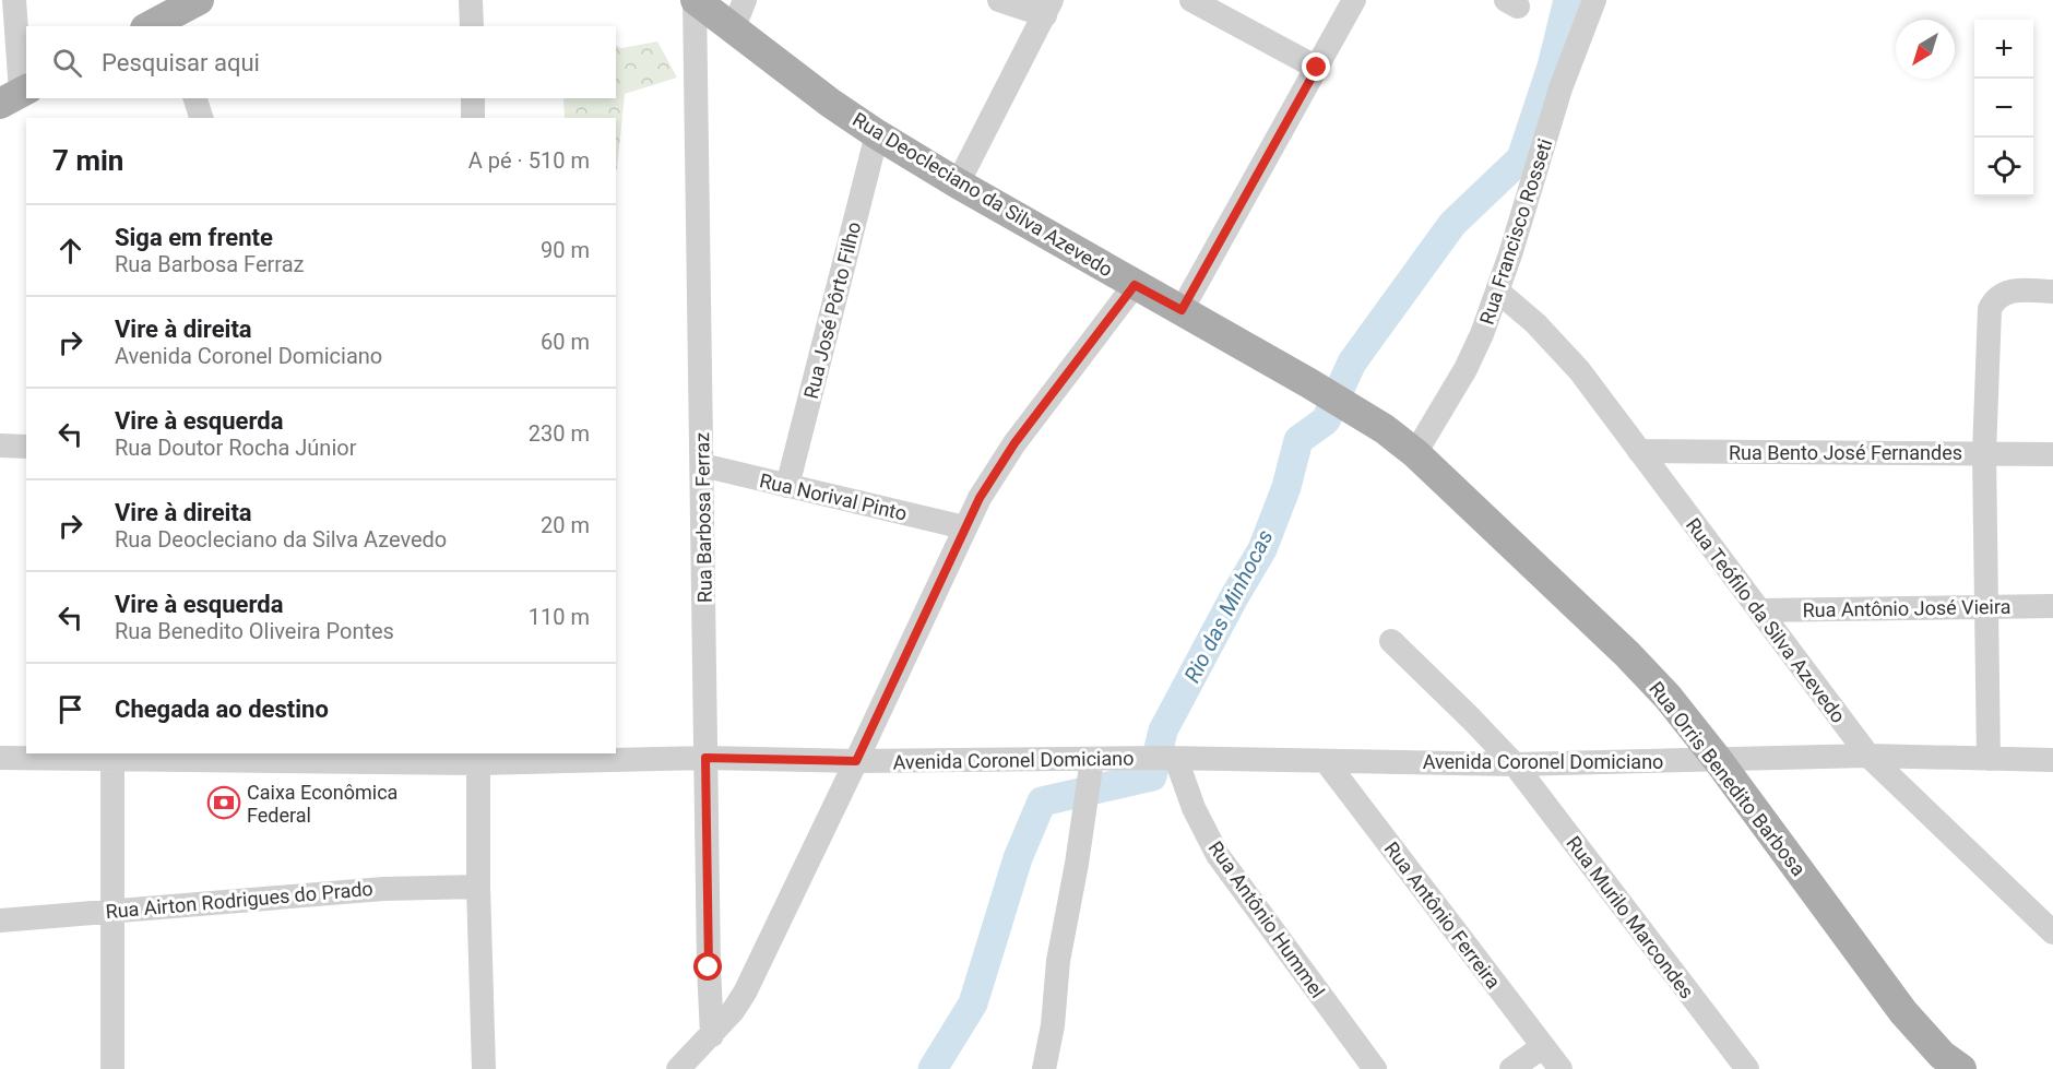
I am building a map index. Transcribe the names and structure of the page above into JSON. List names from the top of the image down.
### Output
{
  "streets": {
    "main road": ["Rua Deocleciano da Silva Azevedo", "Rua Orris Benedito Barbosa"],
    "street": [
      "Rua Francisco Rosseti",
      "Rua José Pôrto Filho",
      "Rua Bento José Fernandes",
      "Rua Norival Pinto",
      "Rua Barbosa Ferraz",
      "Rua Antônio José Vieira",
      "Rua Teófilo da Silva Azevedo",
      "Avenida Coronel Domiciano",
      "Rua Airton Rodrigues do Prado",
      "Rua Antônio Ferreira",
      "Rua Murilo Marcondes",
      "Rua Antônio Hummel"
    ]
  },
  "crossings": [
    ["Rua Deocleciano da Silva Azevedo", "Rua Francisco Rosseti"],
    ["Rua Deocleciano da Silva Azevedo", "Rua José Pôrto Filho"],
    ["Rua Deocleciano da Silva Azevedo", "Rua Barbosa Ferraz"],
    ["Rua Deocleciano da Silva Azevedo", "Rua Orris Benedito Barbosa"],
    ["Rua Francisco Rosseti", "Rua Teófilo da Silva Azevedo"],
    ["Rua Francisco Rosseti", "Rua Orris Benedito Barbosa"],
    ["Rua José Pôrto Filho", "Rua Norival Pinto"],
    ["Rua Bento José Fernandes", "Rua Teófilo da Silva Azevedo"],
    ["Rua Norival Pinto", "Rua Barbosa Ferraz"],
    ["Rua Barbosa Ferraz", "Avenida Coronel Domiciano"],
    ["Rua Antônio José Vieira", "Rua Teófilo da Silva Azevedo"],
    ["Rua Teófilo da Silva Azevedo", "Avenida Coronel Domiciano"],
    ["Avenida Coronel Domiciano", "Rua Orris Benedito Barbosa"],
    ["Avenida Coronel Domiciano", "Rua Antônio Ferreira"],
    ["Avenida Coronel Domiciano", "Rua Murilo Marcondes"],
    ["Avenida Coronel Domiciano", "Rua Antônio Hummel"]
  ],
  "water": ["Rio das Minhocas"],
  "places": {
    "bank": ["Caixa Econômica Federal"]
  },
  "north": "bottom left",
  "page": {
    "map_buttons": ["+", "−"],
    "search": "Pesquisar aqui",
    "heading": ["7 min", "A pé · 510 m"],
    "list": [
      ["Siga em frente", "Rua Barbosa Ferraz", "90 m"],
      ["Vire à direita", "Avenida Coronel Domiciano", "60 m"],
      ["Vire à esquerda", "Rua Doutor Rocha Júnior", "230 m"],
      ["Vire à direita", "Rua Deocleciano da Silva Azevedo", "20 m"],
      ["Vire à esquerda", "Rua Benedito Oliveira Pontes", "110 m"],
      "Chegada ao destino"
    ]
  }
}
